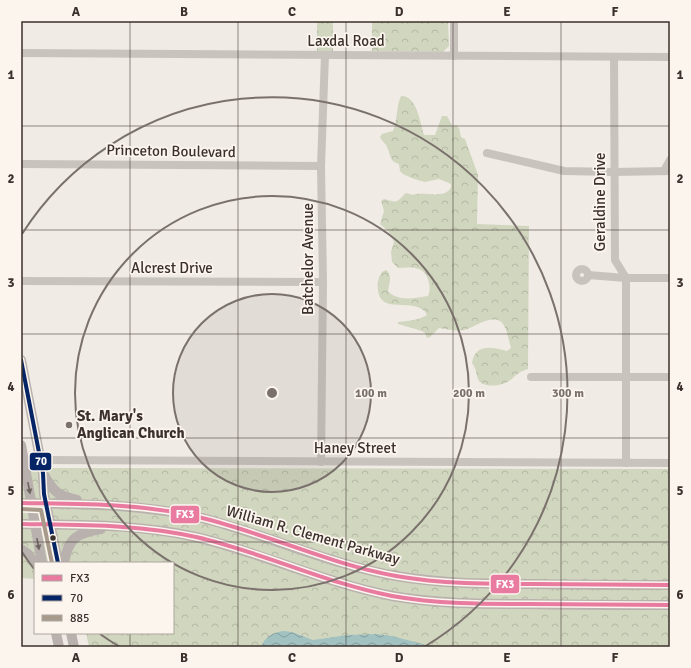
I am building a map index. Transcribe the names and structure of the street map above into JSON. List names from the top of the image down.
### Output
{
  "streets": {
    "main road": ["William R. Clement Parkway"],
    "street": [
      "Laxdal Road",
      "Princeton Boulevard",
      "Geraldine Drive",
      "Batchelor Avenue",
      "Alcrest Drive",
      "Haney Street"
    ]
  },
  "crossings": [
    ["Laxdal Road", "Geraldine Drive"],
    ["Laxdal Road", "Batchelor Avenue"],
    ["Princeton Boulevard", "Batchelor Avenue"],
    ["Batchelor Avenue", "Alcrest Drive"],
    ["Batchelor Avenue", "Haney Street"]
  ],
  "places": ["St. Mary's Anglican Church"],
  "lines": ["transit line 70", "transit line FX3", "transit line 885"],
  "legend": ["FX3", "70", "885"],
  "grid": {
    "columns": [
      "A",
      "B",
      "C",
      "D",
      "E",
      "F"
    ],
    "rows": [
      "1",
      "2",
      "3",
      "4",
      "5",
      "6"
    ]
  },
  "rings": ["100 m", "200 m", "300 m"]
}
